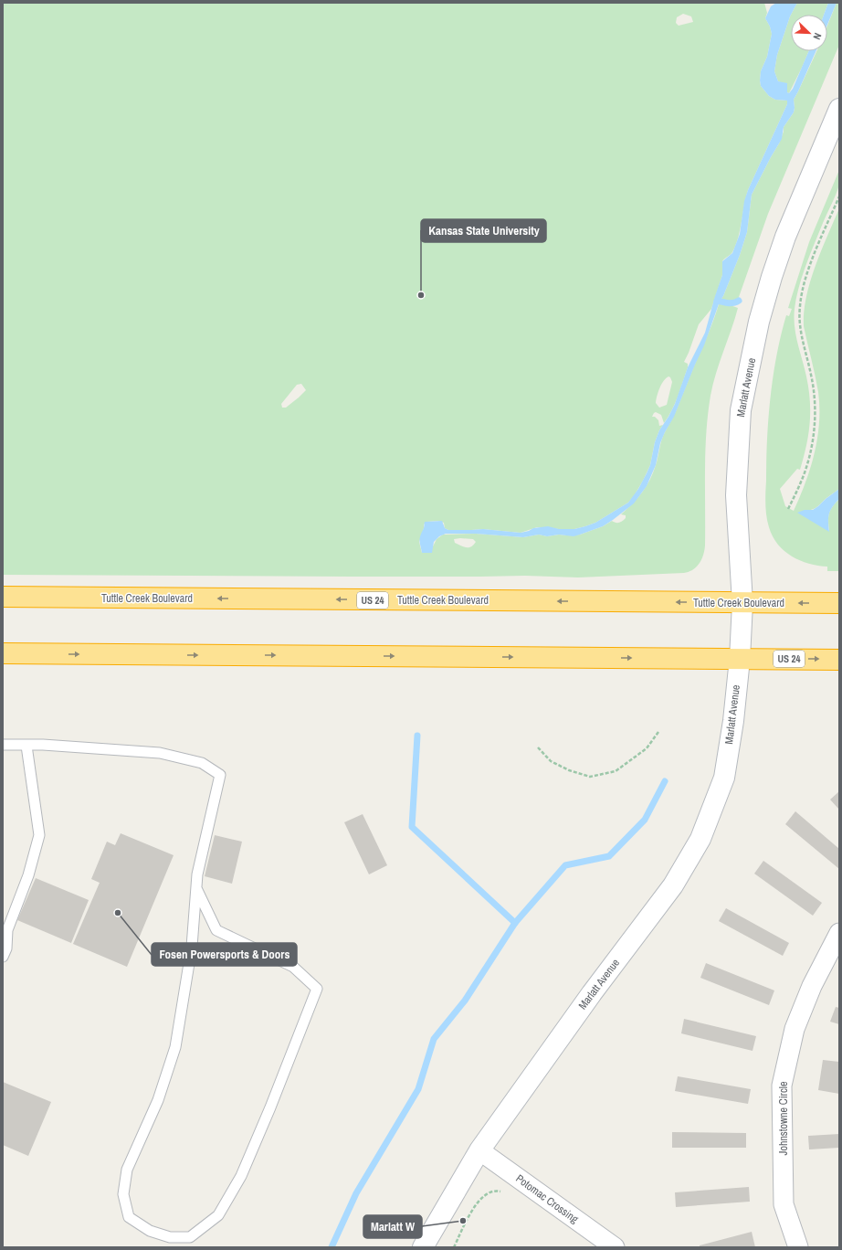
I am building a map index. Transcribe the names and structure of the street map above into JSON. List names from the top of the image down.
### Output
{
  "streets": {
    "highway": ["Tuttle Creek Boulevard", "US 24"],
    "street": ["Marlatt Avenue", "Johnstowne Circle", "Potomac Crossing"]
  },
  "crossings": [
    ["Marlatt Avenue", "Tuttle Creek Boulevard"],
    ["Marlatt Avenue", "US 24"],
    ["Marlatt Avenue", "Potomac Crossing"]
  ],
  "places": ["Kansas State University", "Fosen Powersports & Doors", "Marlatt W"],
  "north": "bottom right"
}
